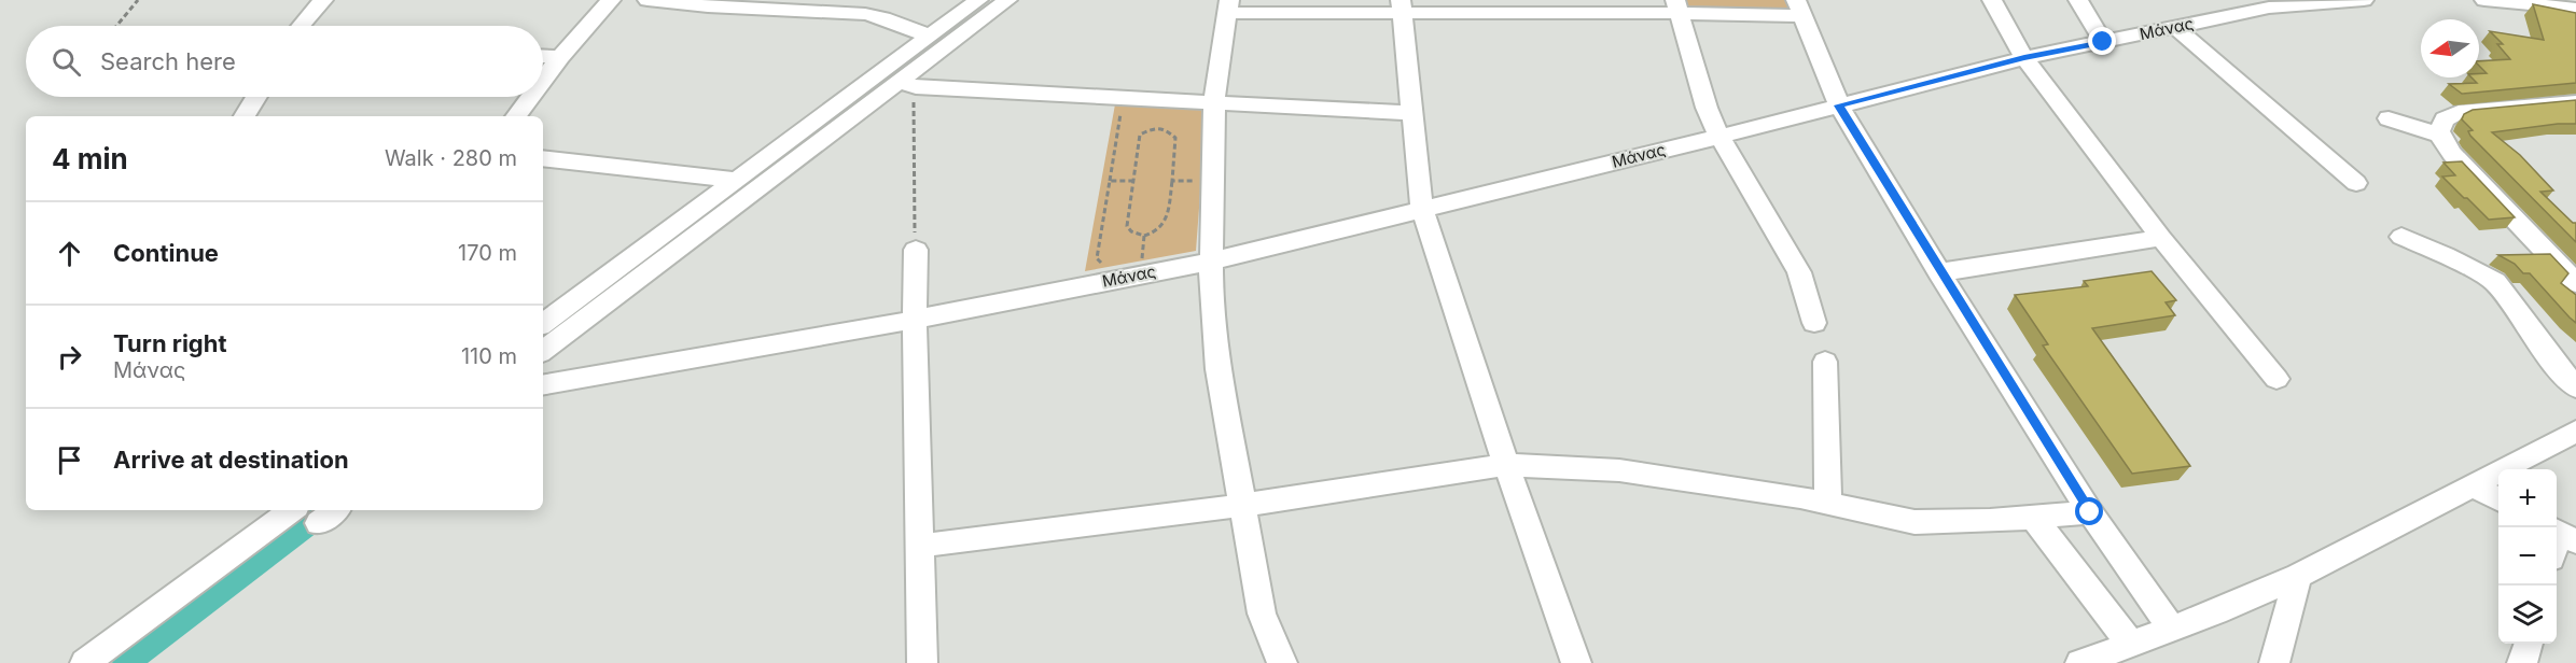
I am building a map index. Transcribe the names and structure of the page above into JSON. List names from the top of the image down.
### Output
{
  "streets": {
    "street": ["Μάνας"]
  },
  "north": "left",
  "page": {
    "search": "Search here",
    "heading": ["4 min", "Walk · 280 m"],
    "list": [
      ["Continue", "170 m"],
      ["Turn right", "Μάνας", "110 m"],
      "Arrive at destination"
    ],
    "map_buttons": ["+", "−"]
  }
}
